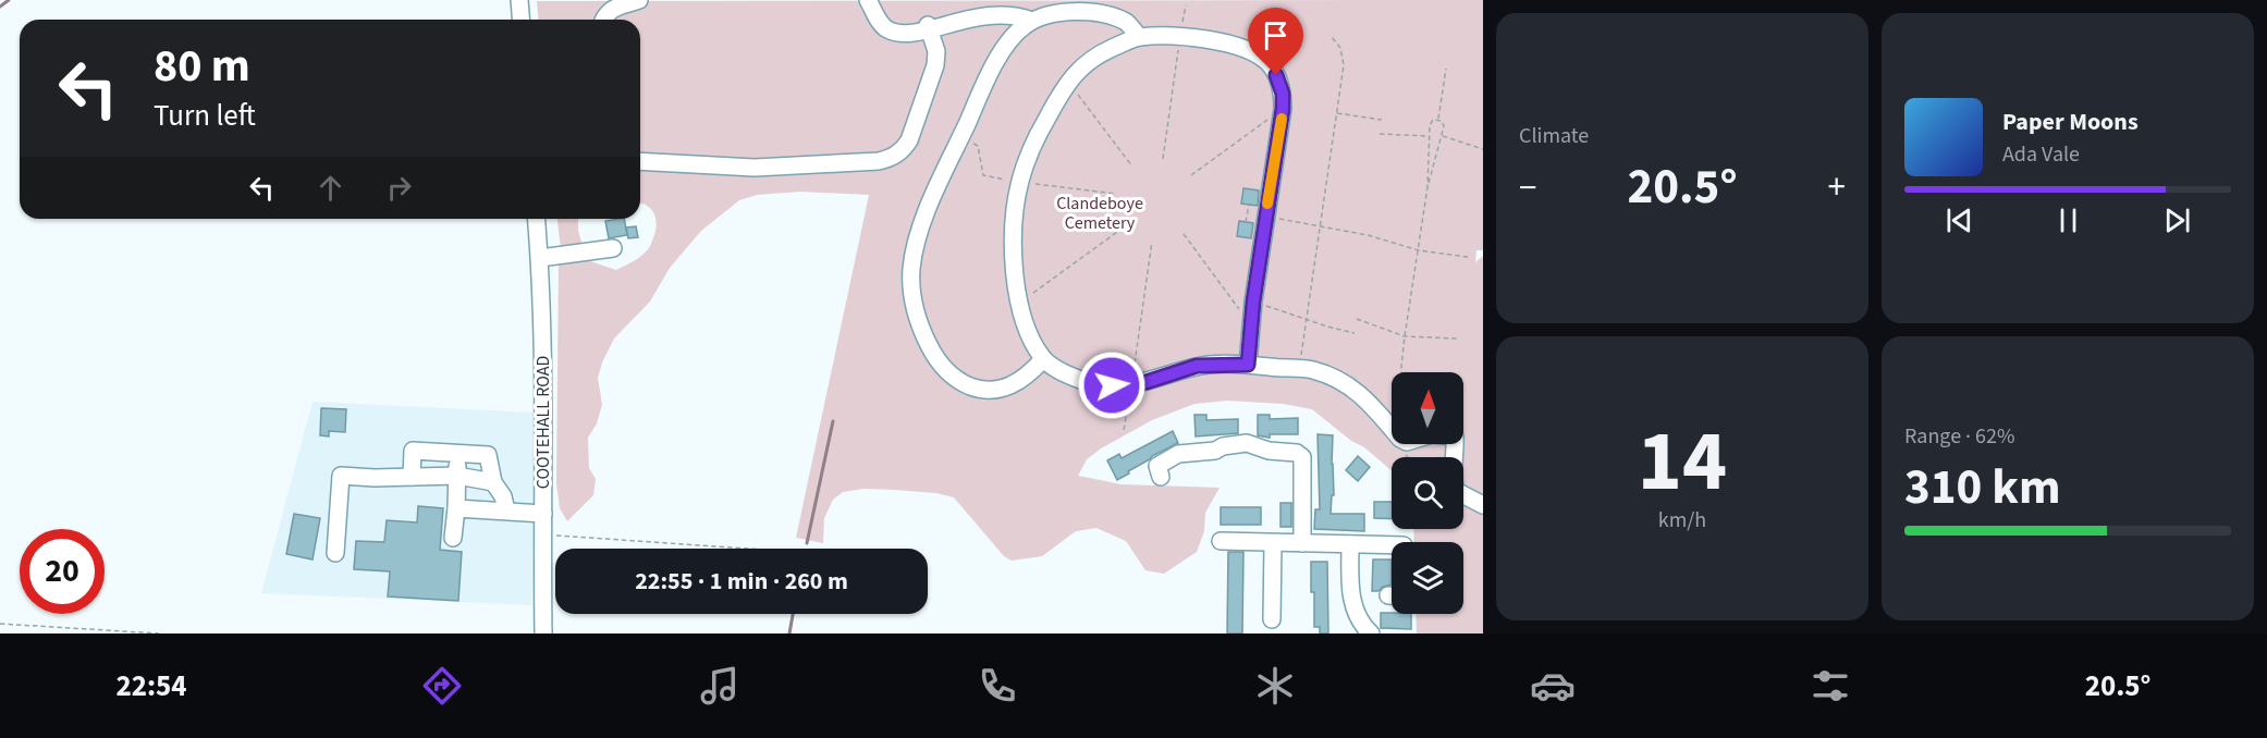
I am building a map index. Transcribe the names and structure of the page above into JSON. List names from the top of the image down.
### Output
{
  "streets": {
    "street": ["COOTEHALL ROAD"]
  },
  "parks": ["Clandeboye Cemetery"],
  "north": "top",
  "page": {
    "tile": [
      "Climate",
      ["14", "km/h"],
      ["Range · 62%", "310 km"]
    ],
    "turn": ["80 m", "Turn left"],
    "song": ["Paper Moons", "Ada Vale"],
    "heat": ["−", "20.5°", "+"],
    "limit": "20",
    "trip": "22:55 · 1 min · 260 m",
    "tabs": ["22:54", "20.5°"]
  }
}
